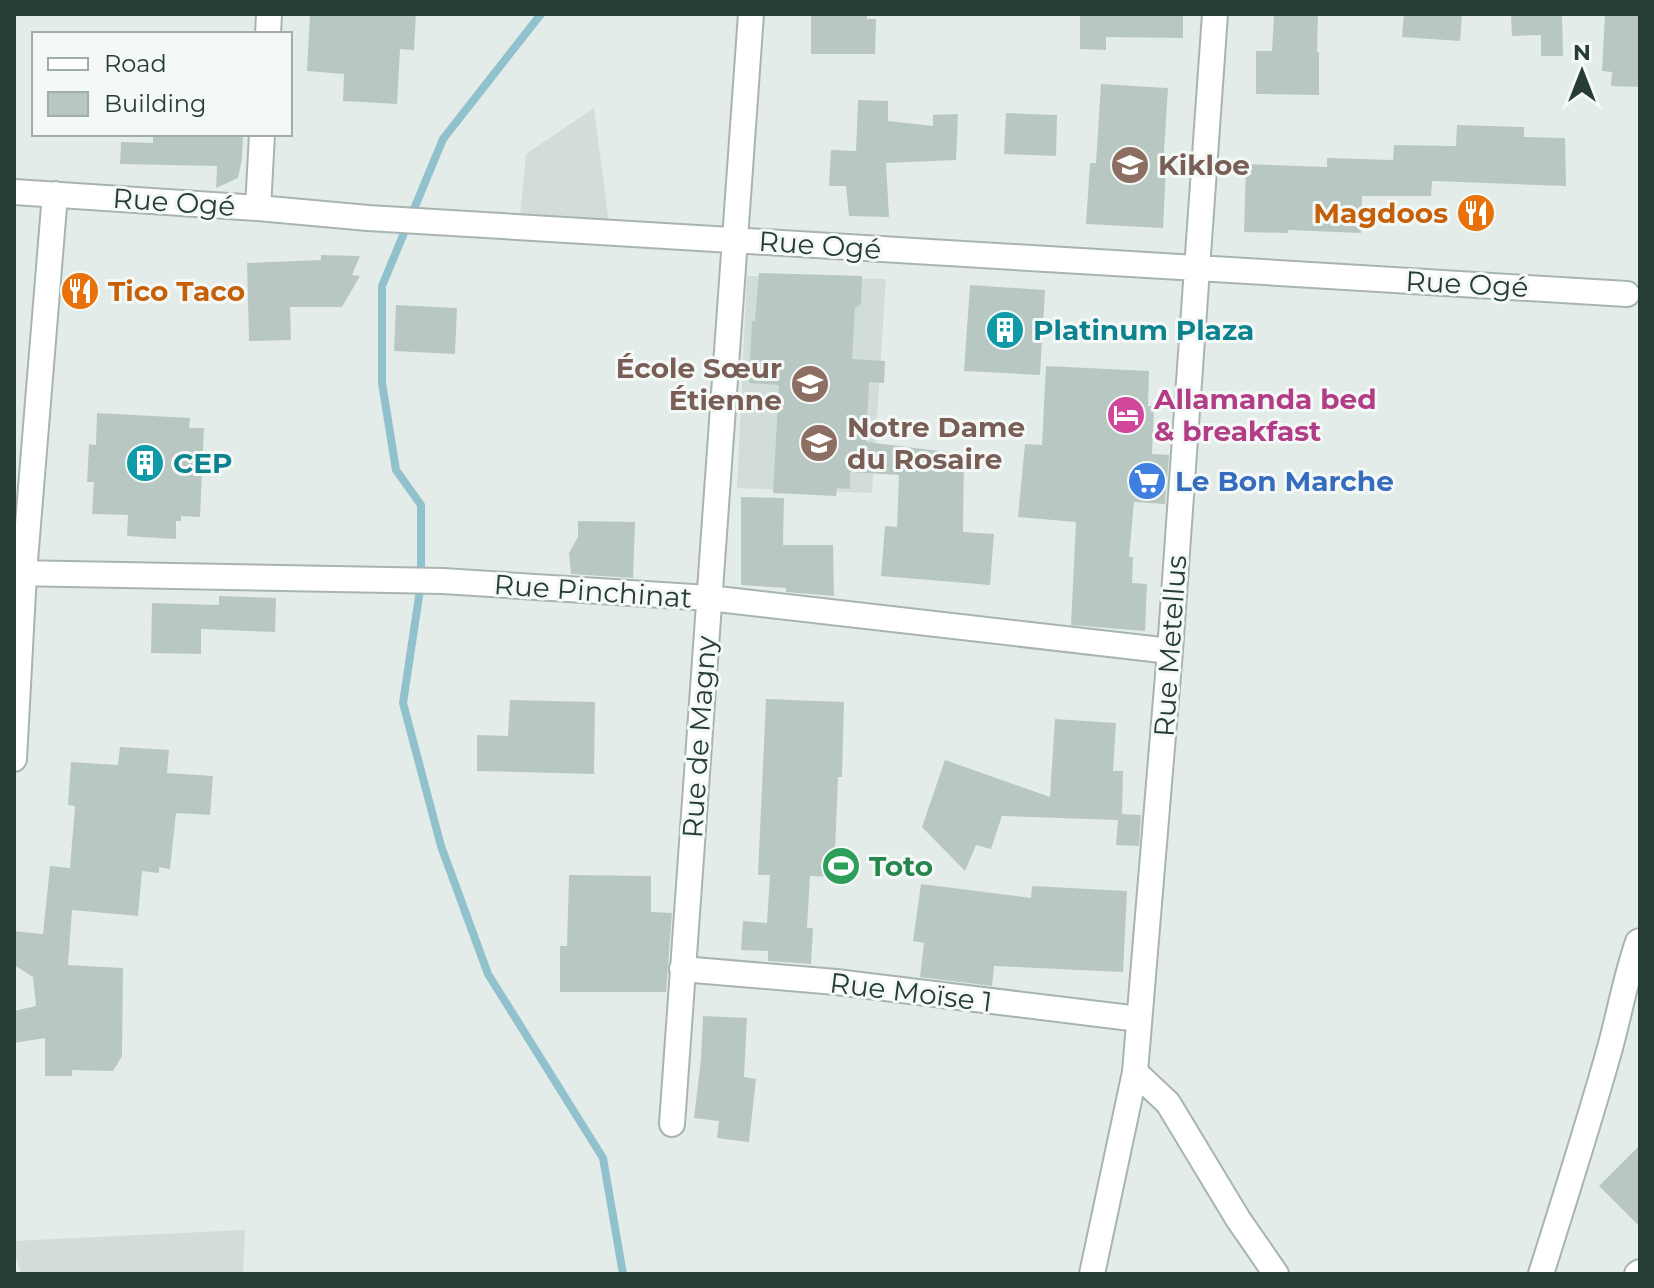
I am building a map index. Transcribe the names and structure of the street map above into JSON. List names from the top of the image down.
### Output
{
  "streets": {
    "street": [
      "Rue Ogé",
      "Rue Pinchinat",
      "Rue Metellus",
      "Rue de Magny",
      "Rue Moïse 1"
    ]
  },
  "crossings": [
    ["Rue Ogé", "Rue Metellus"],
    ["Rue Ogé", "Rue de Magny"],
    ["Rue Pinchinat", "Rue Metellus"],
    ["Rue Pinchinat", "Rue de Magny"],
    ["Rue Metellus", "Rue Moïse 1"],
    ["Rue de Magny", "Rue Moïse 1"]
  ],
  "places": {
    "school or university": ["Kikloe", "École Sœur Étienne", "Notre Dame du Rosaire"],
    "restaurant": ["Magdoos", "Tico Taco"],
    "building": ["Platinum Plaza", "CEP"],
    "hotel": ["Allamanda bed & breakfast"],
    "supermarket": ["Le Bon Marche"],
    "sports": ["Toto"]
  },
  "legend": ["Road", "Building"],
  "north": "top"
}
